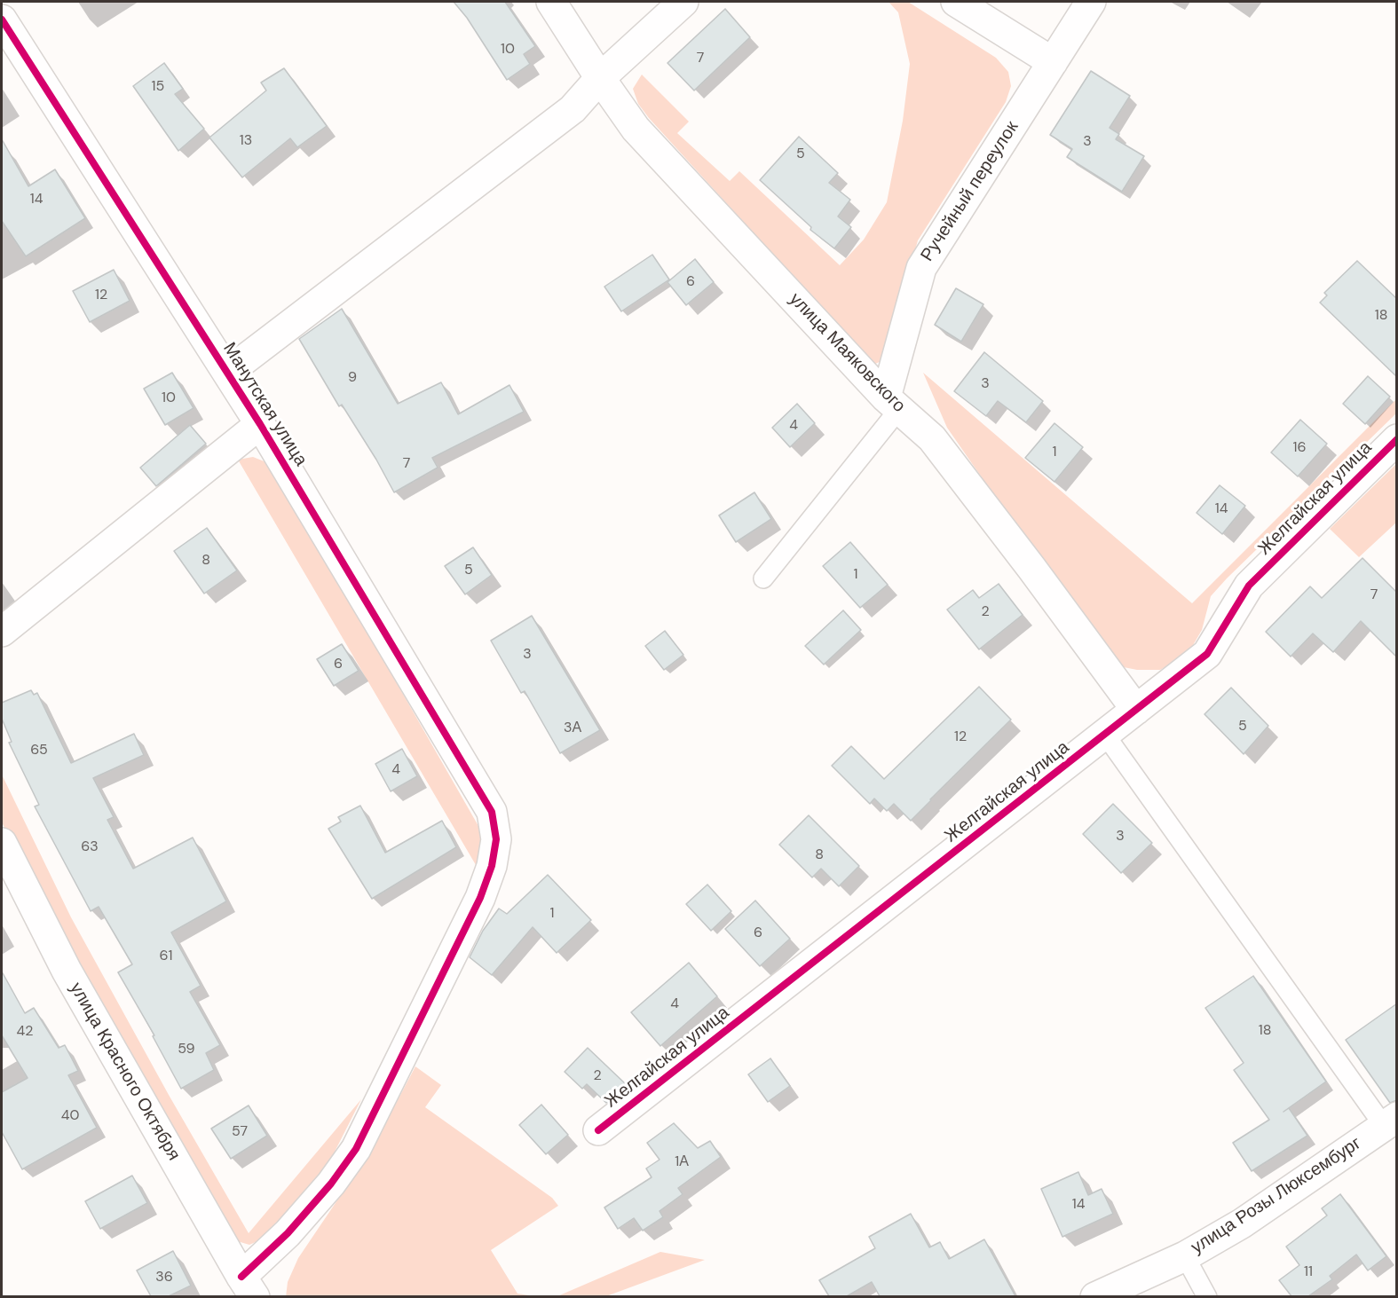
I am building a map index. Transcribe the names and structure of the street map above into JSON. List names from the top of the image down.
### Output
{
  "streets": {
    "street": [
      "Ручейный переулок",
      "улица Маяковского",
      "Манутская улица",
      "Желгайская улица",
      "улица Красного Октября",
      "улица Розы Люксембург"
    ]
  },
  "crossings": [
    ["Ручейный переулок", "улица Маяковского"],
    ["улица Маяковского", "Желгайская улица"],
    ["Манутская улица", "улица Красного Октября"]
  ],
  "house_numbers": [
    "10",
    "7",
    "15",
    "13",
    "3",
    "5",
    "14",
    "6",
    "12",
    "18",
    "9",
    "3",
    "10",
    "4",
    "16",
    "1",
    "7",
    "14",
    "8",
    "5",
    "1",
    "7",
    "2",
    "3",
    "6",
    "5",
    "3А",
    "12",
    "65",
    "4",
    "3",
    "63",
    "8",
    "1",
    "6",
    "61",
    "4",
    "18",
    "42",
    "59",
    "2",
    "40",
    "57",
    "1А",
    "14",
    "11",
    "36"
  ]
}
